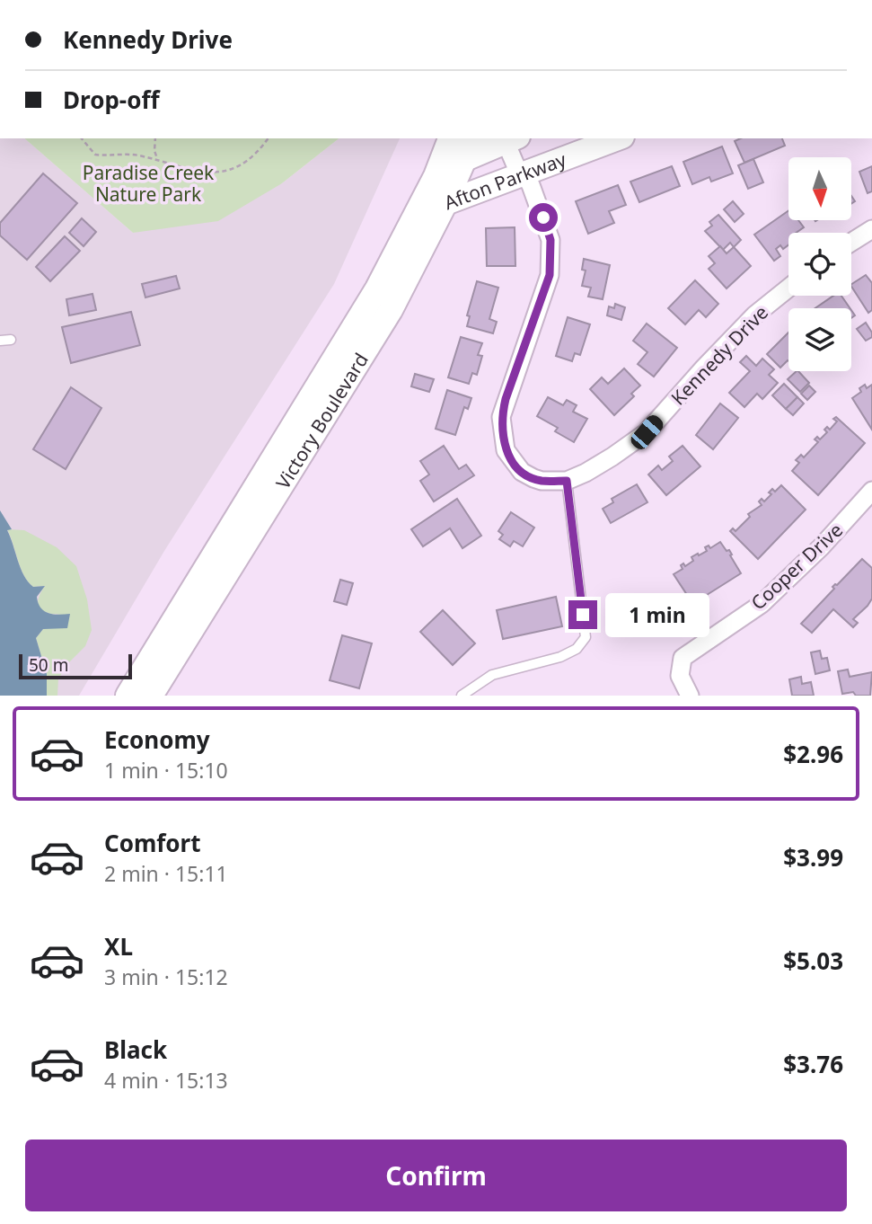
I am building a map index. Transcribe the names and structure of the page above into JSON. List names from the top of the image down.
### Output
{
  "streets": {
    "main road": ["Afton Parkway", "Victory Boulevard"],
    "street": ["Kennedy Drive", "Cooper Drive"]
  },
  "crossings": [
    ["Afton Parkway", "Victory Boulevard"]
  ],
  "parks": ["Paradise Creek Nature Park"],
  "scale_bar": "50 m",
  "north": "bottom",
  "page": {
    "banner": ["Kennedy Drive", "Drop-off"],
    "bubble": "1 min",
    "scale": "50 m",
    "list": [
      {
        "name": "Economy",
        "note": "1 min · 15:10",
        "value": "$2.96"
      },
      {
        "name": "Comfort",
        "note": "2 min · 15:11",
        "value": "$3.99"
      },
      {
        "name": "XL",
        "note": "3 min · 15:12",
        "value": "$5.03"
      },
      {
        "name": "Black",
        "note": "4 min · 15:13",
        "value": "$3.76"
      }
    ],
    "buttons": "Confirm"
  }
}
